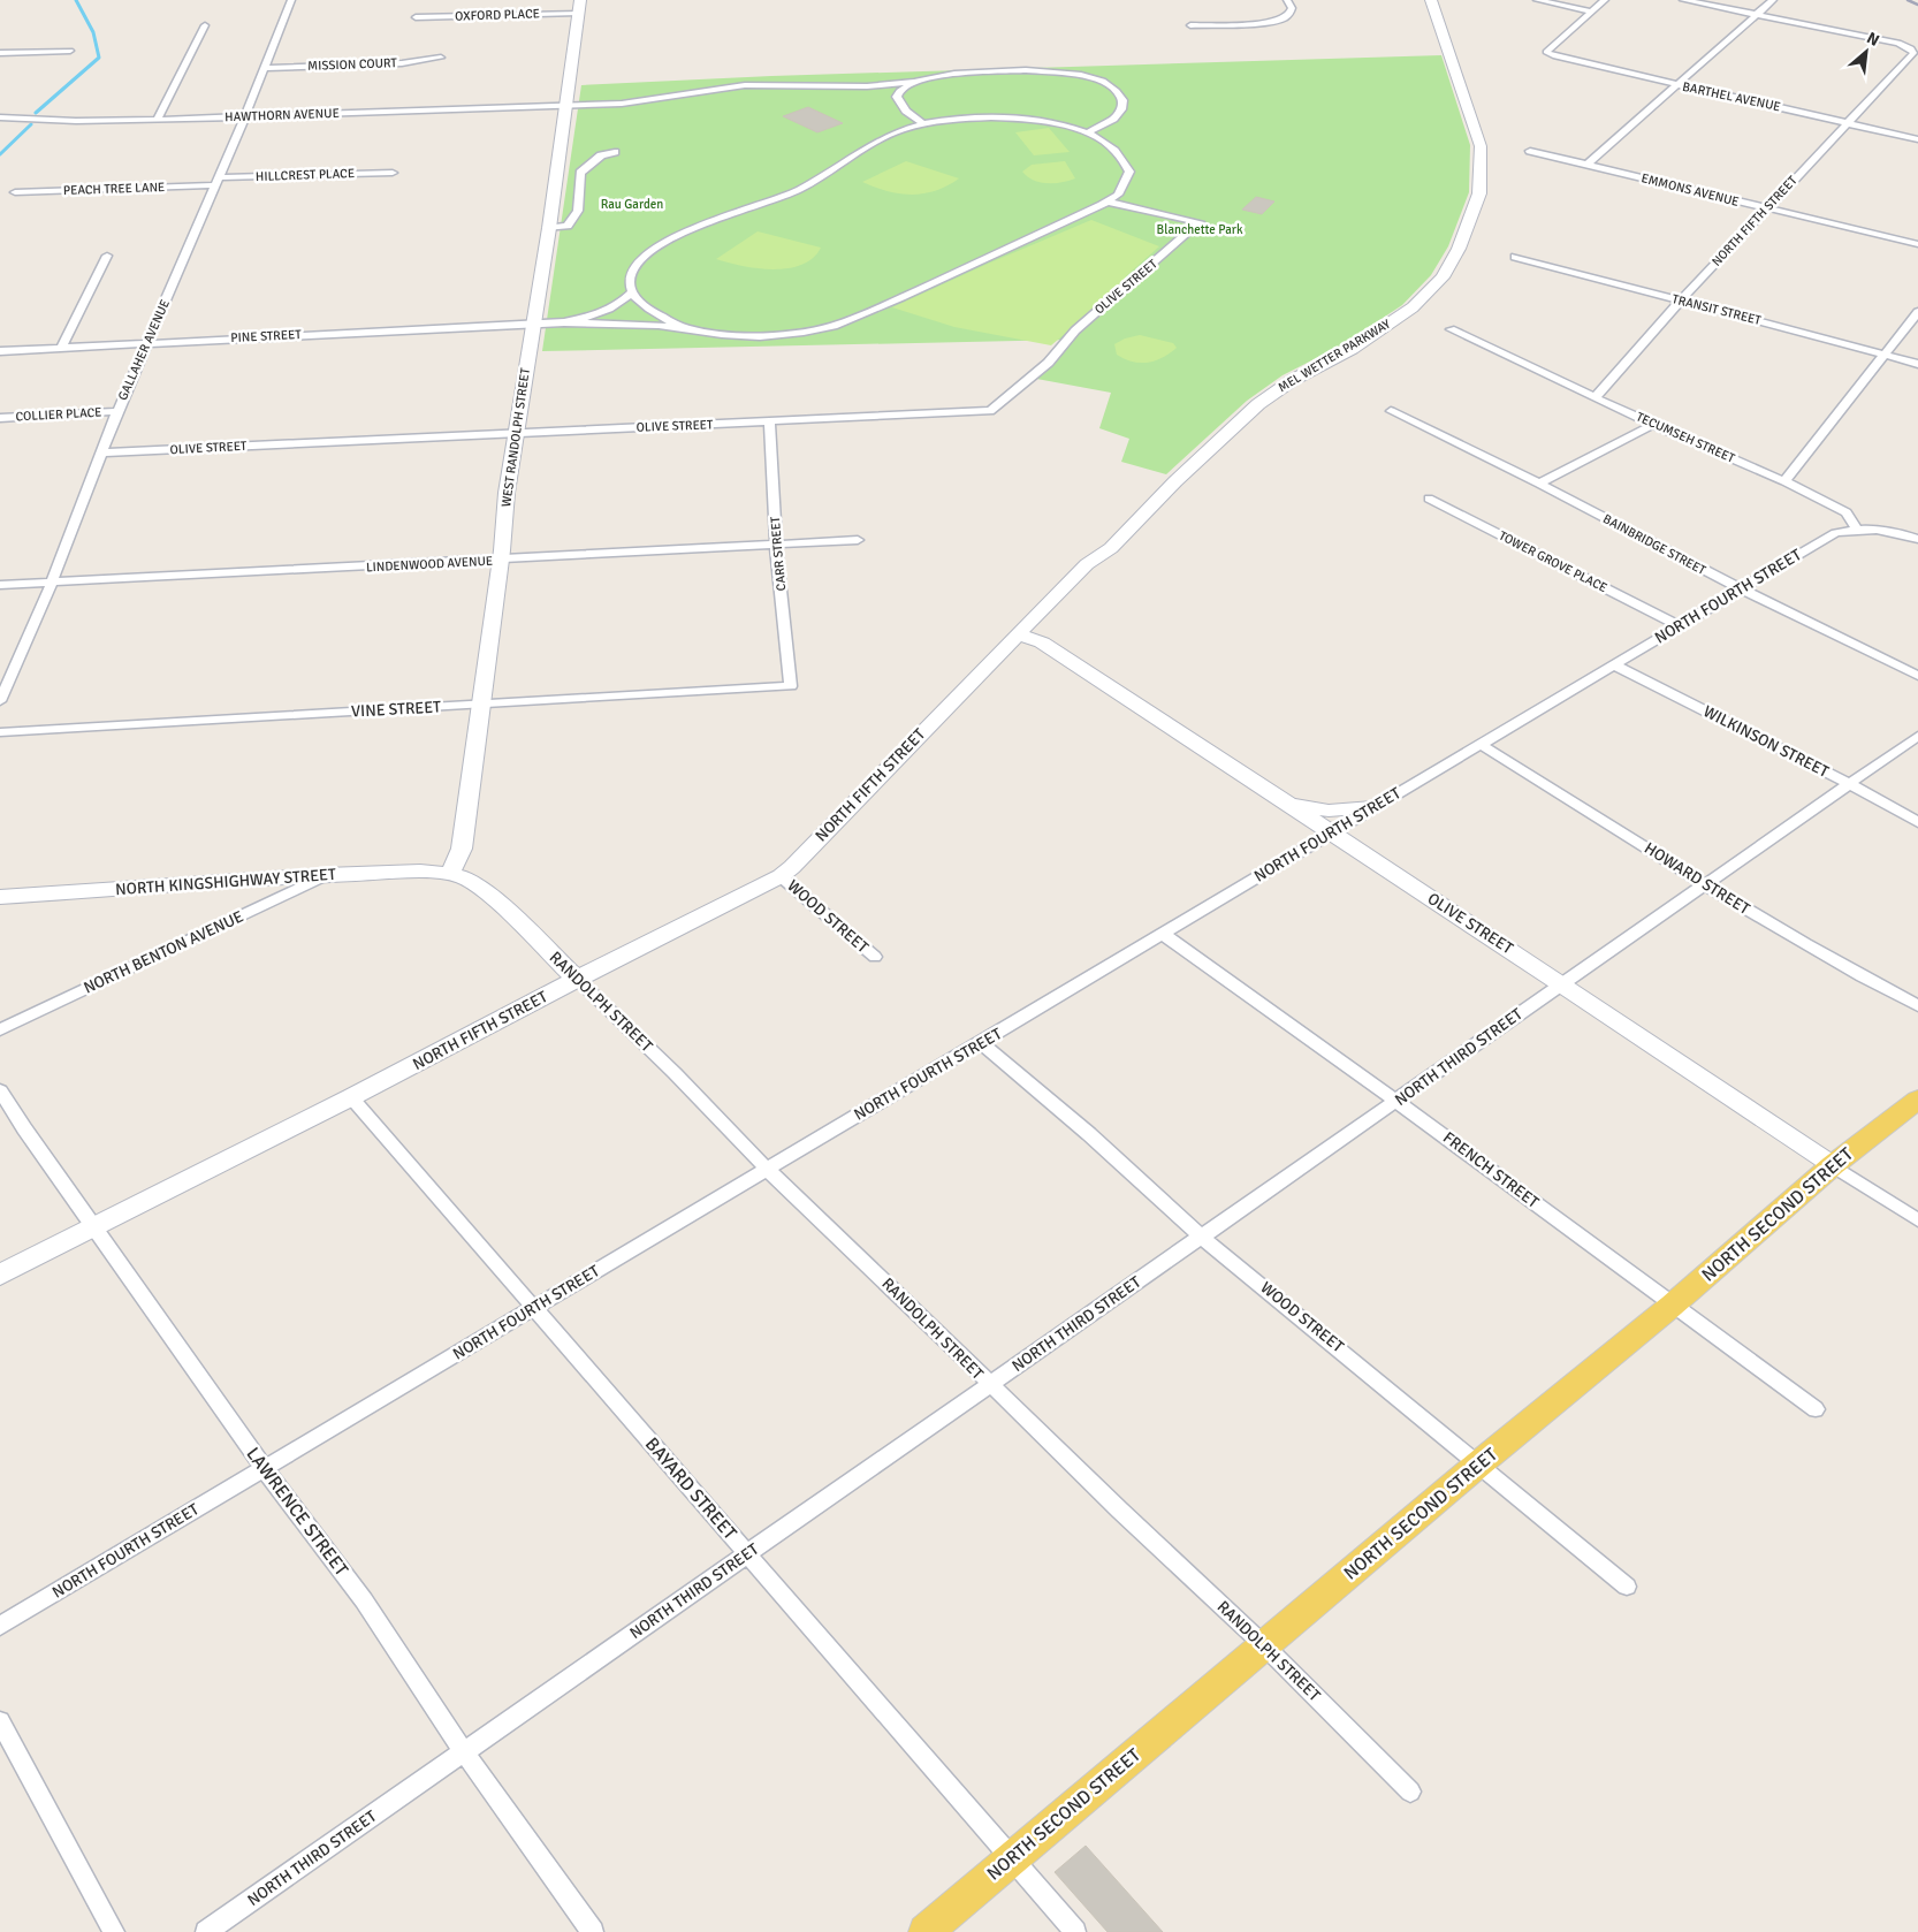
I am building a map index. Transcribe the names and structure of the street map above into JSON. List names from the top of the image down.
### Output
{
  "streets": {
    "main road": [
      "NORTH FIFTH STREET",
      "OLIVE STREET",
      "MEL WETTER PARKWAY",
      "WEST RANDOLPH STREET",
      "NORTH KINGSHIGHWAY STREET",
      "RANDOLPH STREET",
      "NORTH SECOND STREET"
    ],
    "street": [
      "OXFORD PLACE",
      "MISSION COURT",
      "BARTHEL AVENUE",
      "HAWTHORN AVENUE",
      "HILLCREST PLACE",
      "PEACH TREE LANE",
      "EMMONS AVENUE",
      "TRANSIT STREET",
      "PINE STREET",
      "GALLAHER AVENUE",
      "COLLIER PLACE",
      "TECUMSEH STREET",
      "BAINBRIDGE STREET",
      "CARR STREET",
      "TOWER GROVE PLACE",
      "LINDENWOOD AVENUE",
      "NORTH FOURTH STREET",
      "VINE STREET",
      "WILKINSON STREET",
      "HOWARD STREET",
      "WOOD STREET",
      "NORTH BENTON AVENUE",
      "NORTH THIRD STREET",
      "FRENCH STREET",
      "BAYARD STREET",
      "LAWRENCE STREET"
    ]
  },
  "crossings": [
    ["OXFORD PLACE", "WEST RANDOLPH STREET"],
    ["MISSION COURT", "GALLAHER AVENUE"],
    ["BARTHEL AVENUE", "NORTH FIFTH STREET"],
    ["HAWTHORN AVENUE", "GALLAHER AVENUE"],
    ["HAWTHORN AVENUE", "WEST RANDOLPH STREET"],
    ["HILLCREST PLACE", "PEACH TREE LANE"],
    ["HILLCREST PLACE", "GALLAHER AVENUE"],
    ["PEACH TREE LANE", "GALLAHER AVENUE"],
    ["EMMONS AVENUE", "NORTH FIFTH STREET"],
    ["NORTH FIFTH STREET", "OLIVE STREET"],
    ["NORTH FIFTH STREET", "TRANSIT STREET"],
    ["NORTH FIFTH STREET", "MEL WETTER PARKWAY"],
    ["NORTH FIFTH STREET", "TECUMSEH STREET"],
    ["NORTH FIFTH STREET", "WOOD STREET"],
    ["NORTH FIFTH STREET", "RANDOLPH STREET"],
    ["NORTH FIFTH STREET", "BAYARD STREET"],
    ["NORTH FIFTH STREET", "LAWRENCE STREET"],
    ["OLIVE STREET", "GALLAHER AVENUE"],
    ["OLIVE STREET", "MEL WETTER PARKWAY"],
    ["OLIVE STREET", "WEST RANDOLPH STREET"],
    ["OLIVE STREET", "CARR STREET"],
    ["OLIVE STREET", "NORTH FOURTH STREET"],
    ["OLIVE STREET", "NORTH THIRD STREET"],
    ["OLIVE STREET", "NORTH SECOND STREET"],
    ["PINE STREET", "GALLAHER AVENUE"],
    ["PINE STREET", "WEST RANDOLPH STREET"],
    ["GALLAHER AVENUE", "COLLIER PLACE"],
    ["GALLAHER AVENUE", "LINDENWOOD AVENUE"],
    ["WEST RANDOLPH STREET", "LINDENWOOD AVENUE"],
    ["WEST RANDOLPH STREET", "VINE STREET"],
    ["WEST RANDOLPH STREET", "NORTH KINGSHIGHWAY STREET"],
    ["WEST RANDOLPH STREET", "RANDOLPH STREET"],
    ["TECUMSEH STREET", "NORTH FOURTH STREET"],
    ["BAINBRIDGE STREET", "NORTH FOURTH STREET"],
    ["CARR STREET", "LINDENWOOD AVENUE"],
    ["CARR STREET", "VINE STREET"],
    ["TOWER GROVE PLACE", "NORTH FOURTH STREET"],
    ["NORTH FOURTH STREET", "WILKINSON STREET"],
    ["NORTH FOURTH STREET", "HOWARD STREET"],
    ["NORTH FOURTH STREET", "WOOD STREET"],
    ["NORTH FOURTH STREET", "RANDOLPH STREET"],
    ["NORTH FOURTH STREET", "FRENCH STREET"],
    ["NORTH FOURTH STREET", "BAYARD STREET"],
    ["NORTH FOURTH STREET", "LAWRENCE STREET"],
    ["WILKINSON STREET", "NORTH THIRD STREET"],
    ["HOWARD STREET", "NORTH THIRD STREET"],
    ["NORTH KINGSHIGHWAY STREET", "NORTH BENTON AVENUE"],
    ["NORTH KINGSHIGHWAY STREET", "RANDOLPH STREET"],
    ["WOOD STREET", "NORTH THIRD STREET"],
    ["WOOD STREET", "NORTH SECOND STREET"],
    ["RANDOLPH STREET", "NORTH THIRD STREET"],
    ["RANDOLPH STREET", "NORTH SECOND STREET"],
    ["NORTH THIRD STREET", "FRENCH STREET"],
    ["NORTH THIRD STREET", "BAYARD STREET"],
    ["NORTH THIRD STREET", "LAWRENCE STREET"],
    ["FRENCH STREET", "NORTH SECOND STREET"],
    ["NORTH SECOND STREET", "BAYARD STREET"]
  ],
  "parks": ["Rau Garden", "Blanchette Park"],
  "north": "top right"
}
